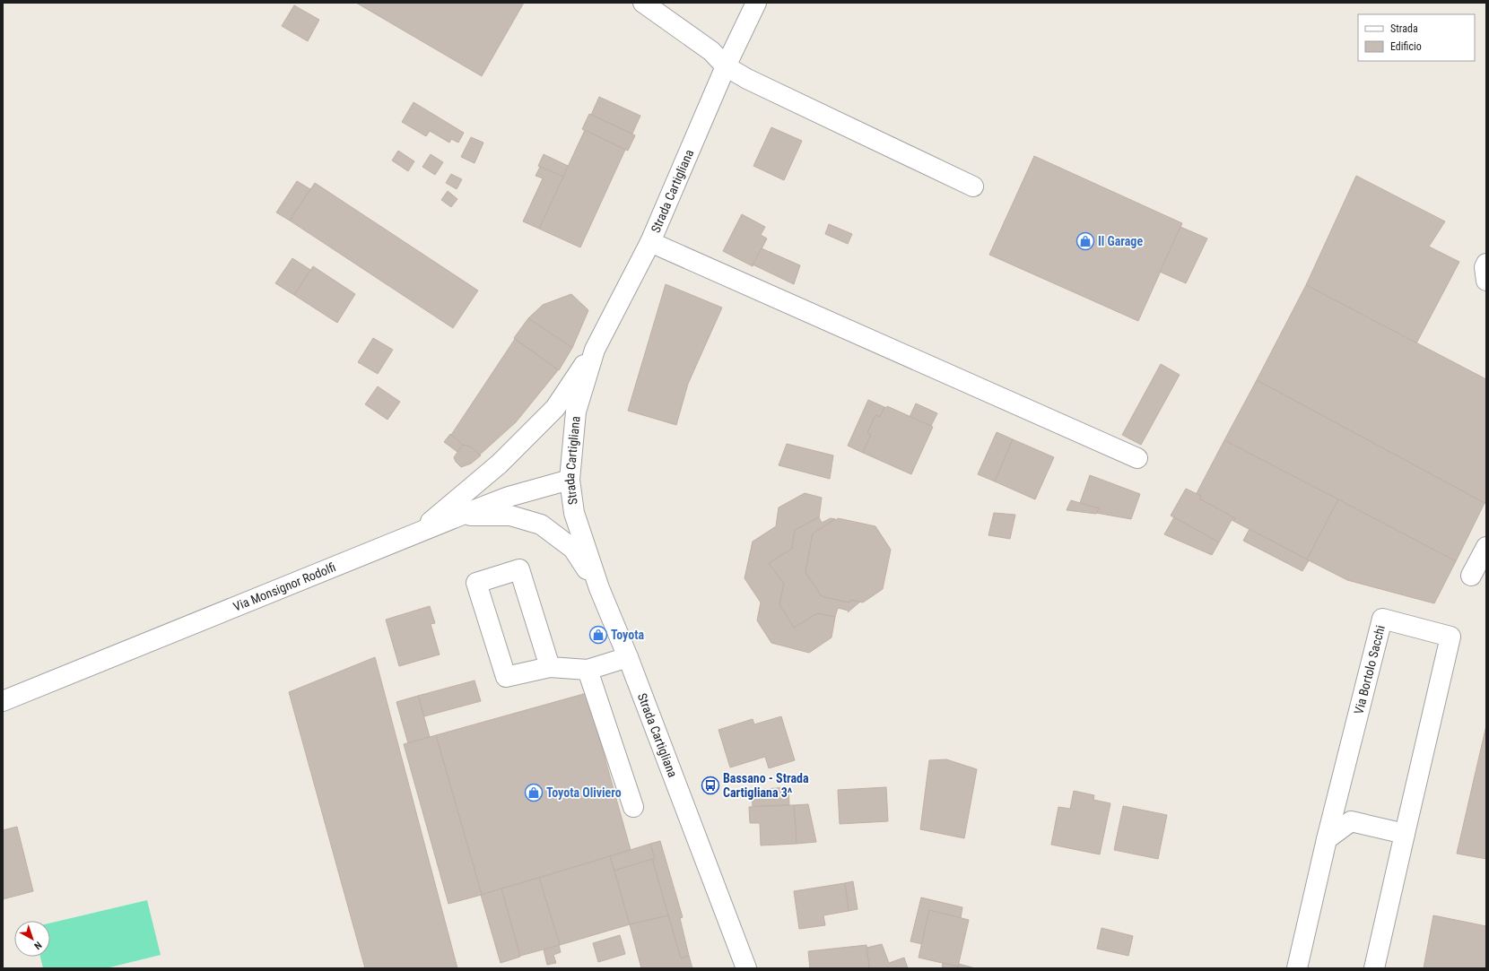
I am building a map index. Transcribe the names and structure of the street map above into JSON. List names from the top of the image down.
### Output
{
  "streets": {
    "street": ["Strada Cartigliana", "Via Monsignor Rodolfi", "Via Bortolo Sacchi"]
  },
  "crossings": [
    ["Strada Cartigliana", "Via Monsignor Rodolfi"]
  ],
  "places": {
    "shop": ["Il Garage", "Toyota", "Toyota Oliviero"],
    "bus stop": ["Bassano - Strada Cartigliana 3^"]
  },
  "legend": ["Strada", "Edificio"],
  "north": "bottom right"
}
